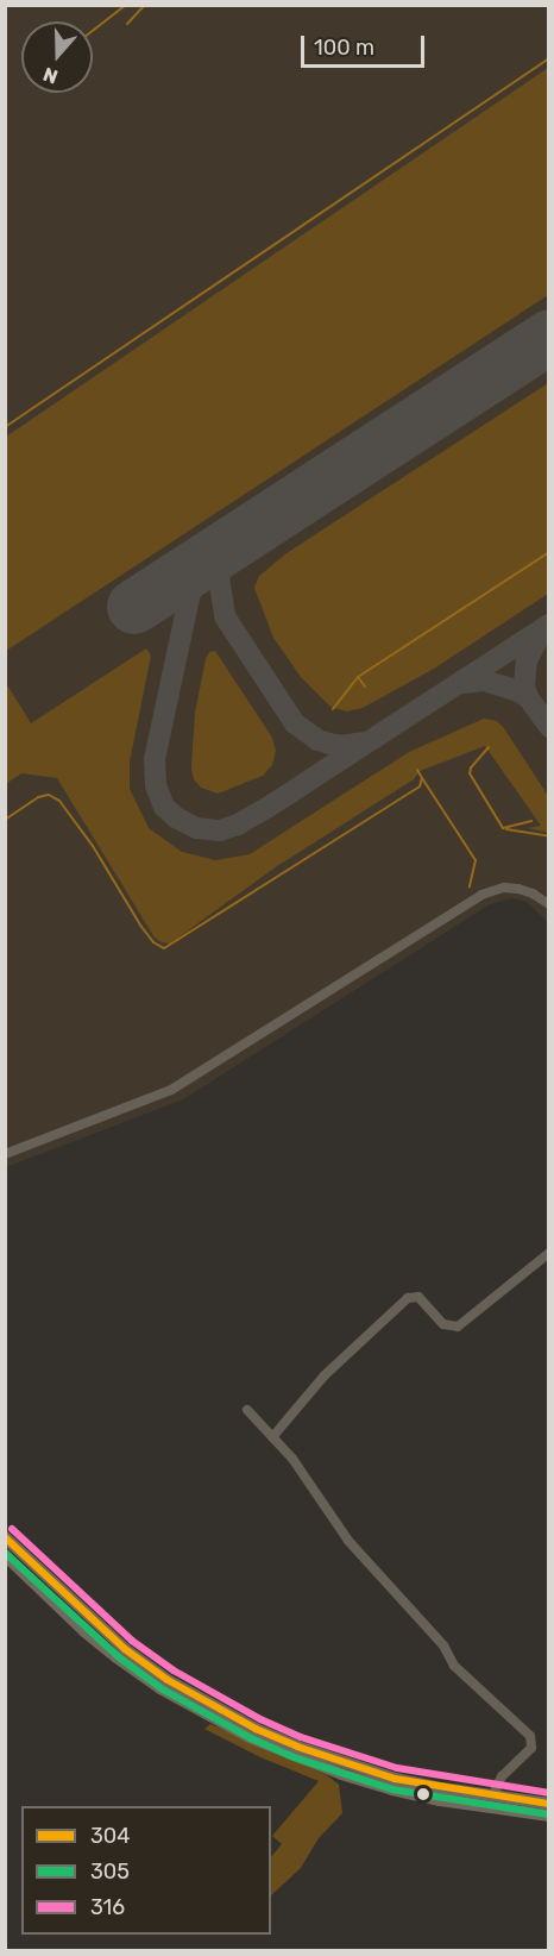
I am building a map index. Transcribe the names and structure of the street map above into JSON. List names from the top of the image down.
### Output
{
  "lines": ["transit line 316", "transit line 304", "transit line 305"],
  "legend": ["304", "305", "316"],
  "scale_bar": "100 m",
  "north": "bottom"
}
